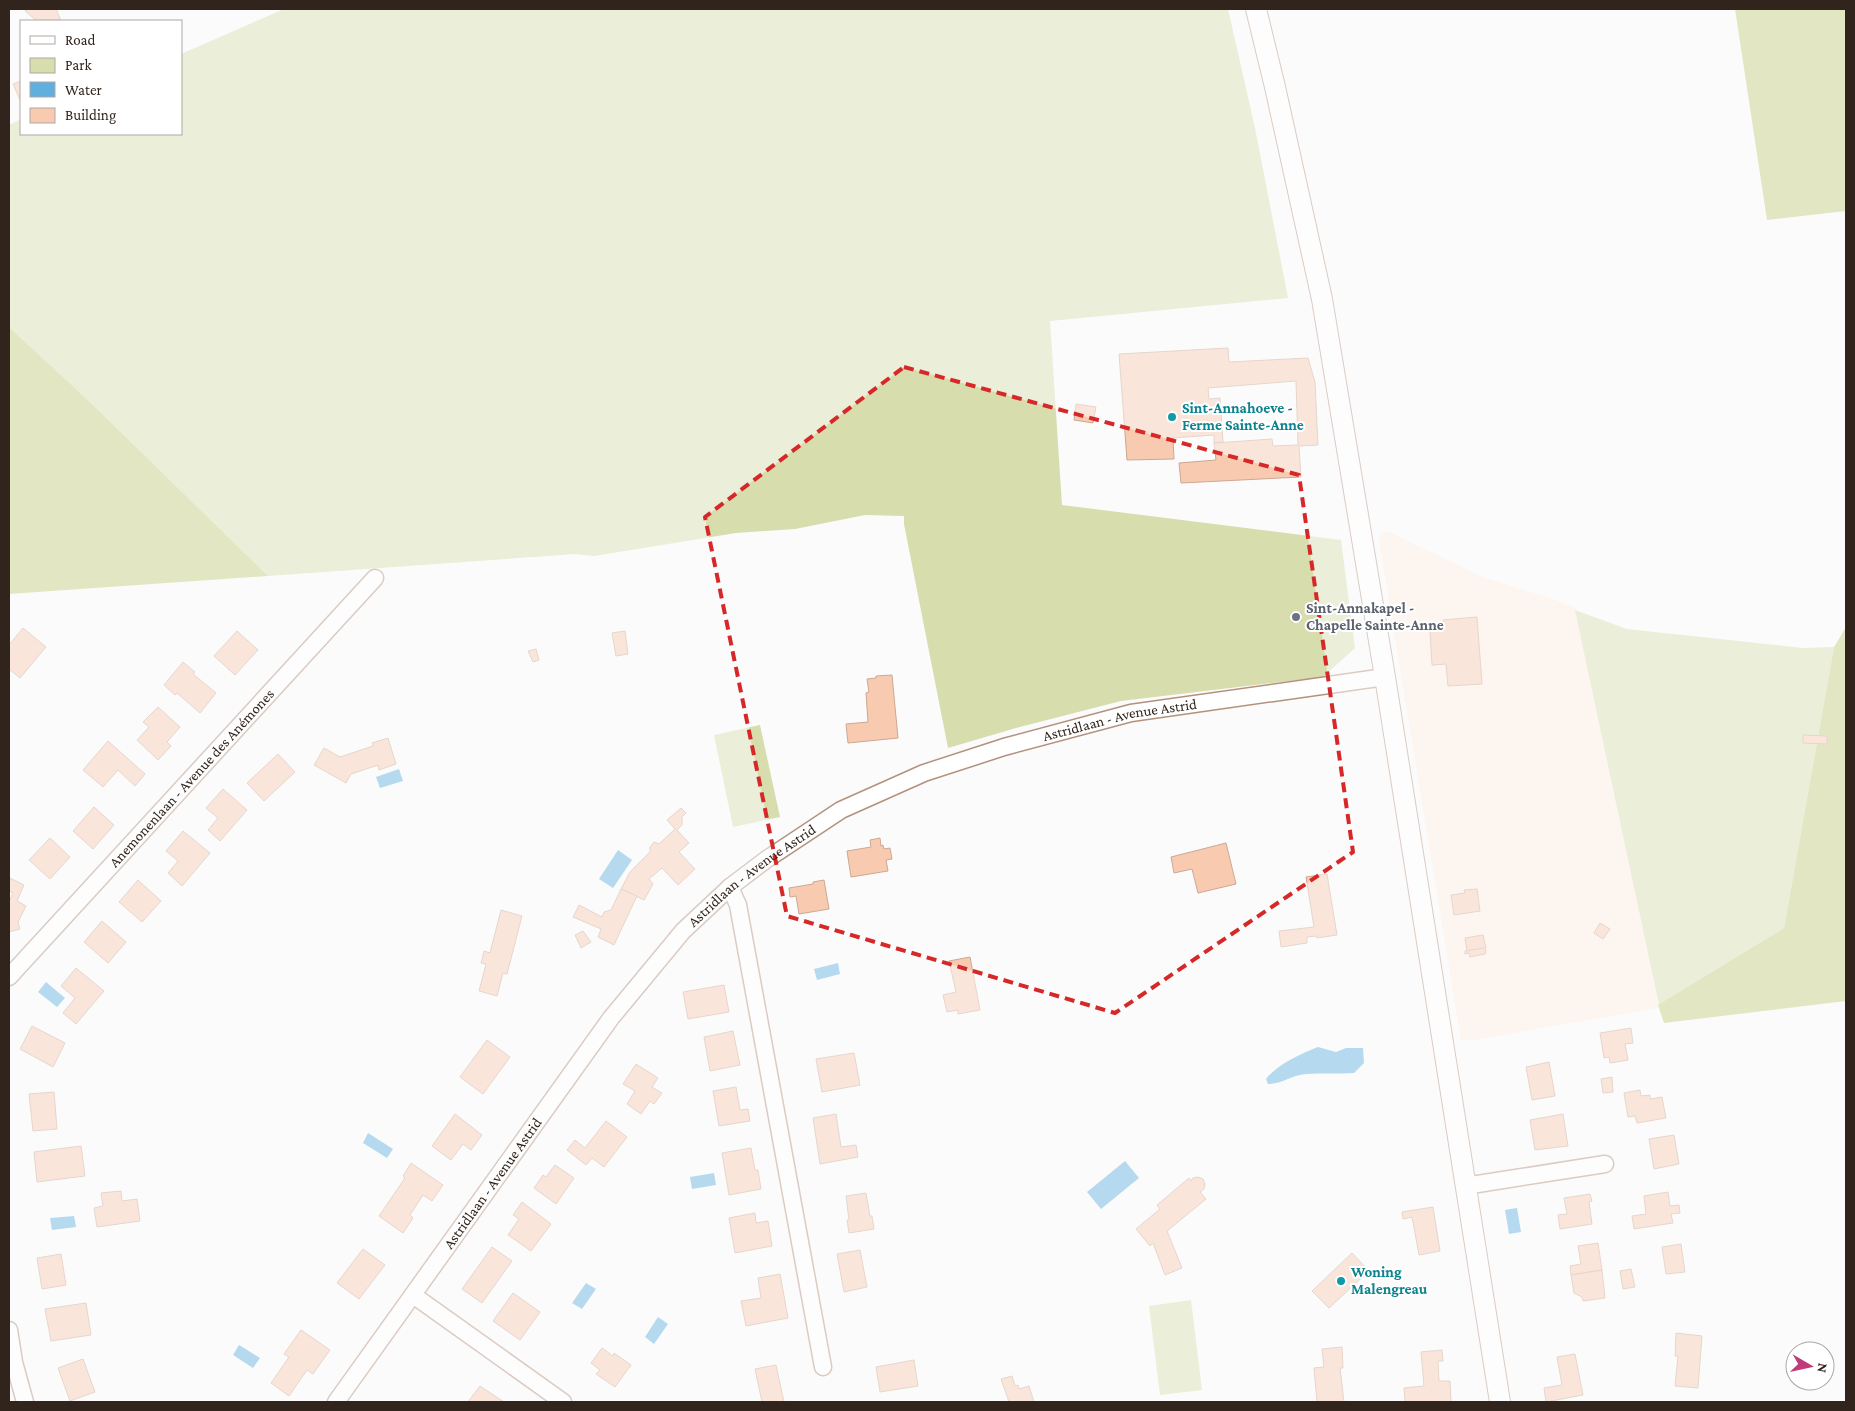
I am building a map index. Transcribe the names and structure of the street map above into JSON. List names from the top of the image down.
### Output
{
  "streets": {
    "street": ["Astridlaan - Avenue Astrid", "Anemonenlaan - Avenue des Anémones"]
  },
  "places": ["Sint-Annahoeve - Ferme Sainte-Anne", "Sint-Annakapel - Chapelle Sainte-Anne", "Woning Malengreau"],
  "legend": [
    "Road",
    "Park",
    "Water",
    "Building"
  ],
  "north": "right"
}
